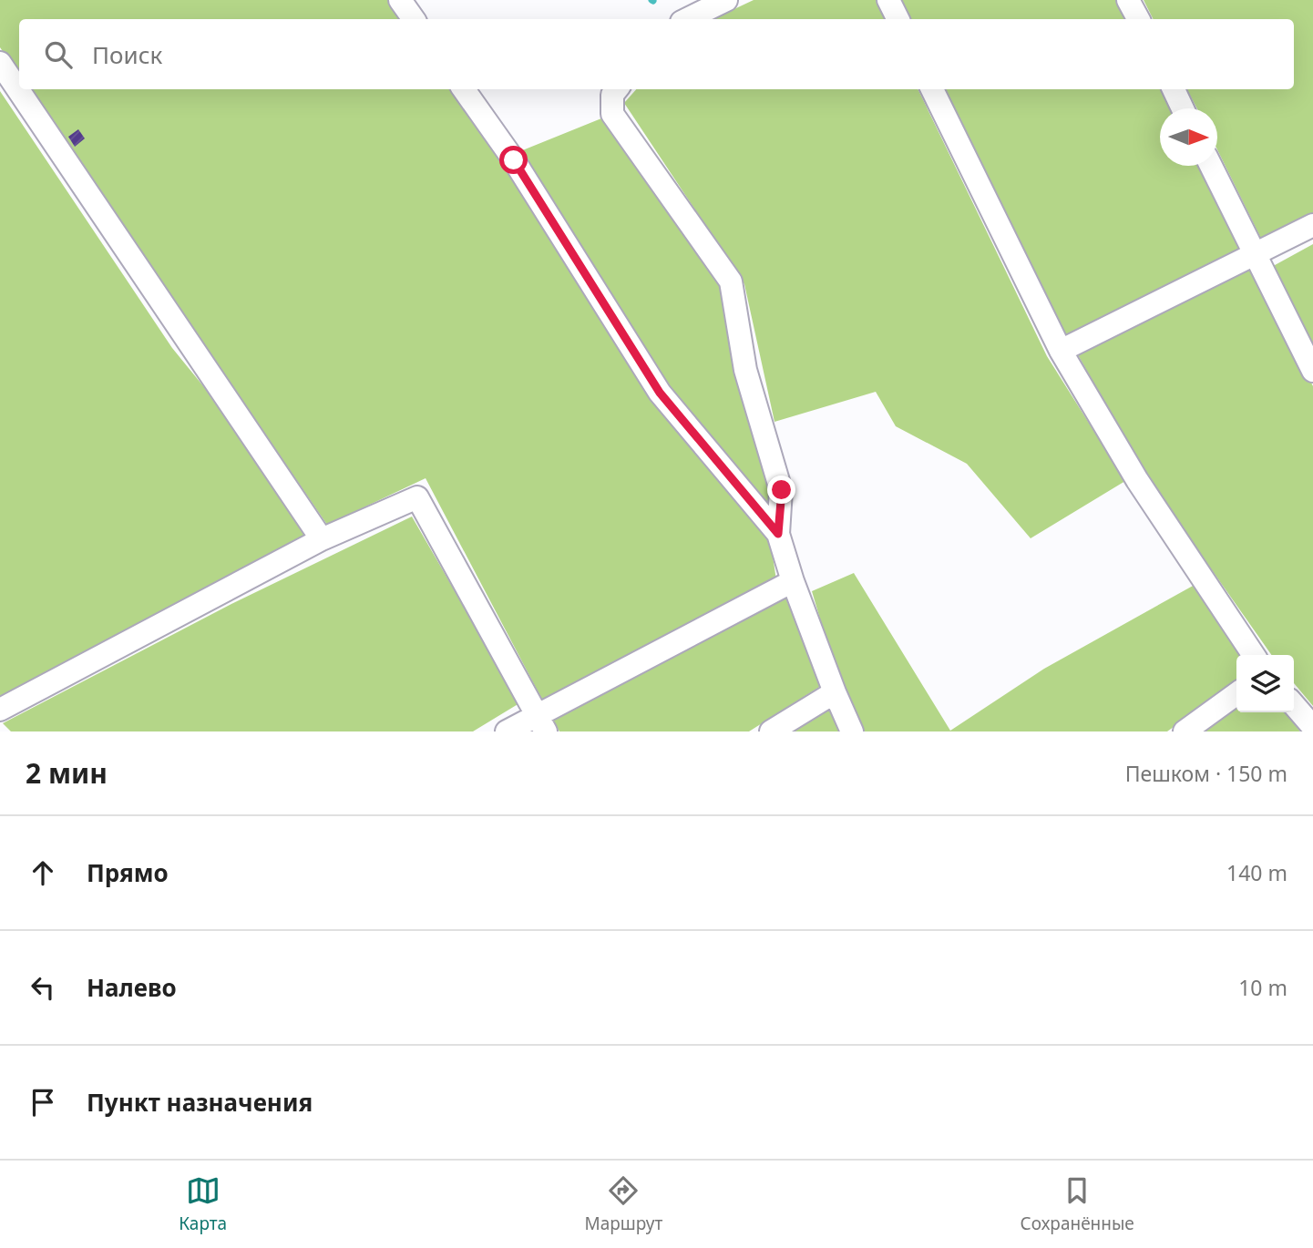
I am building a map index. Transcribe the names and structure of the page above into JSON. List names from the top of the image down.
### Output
{
  "north": "right",
  "page": {
    "search": "Поиск",
    "heading": ["2 мин", "Пешком · 150 m"],
    "list": [
      ["Прямо", "140 m"],
      ["Налево", "10 m"],
      "Пункт назначения"
    ],
    "nav": ["Карта", "Маршрут", "Сохранённые"]
  }
}
